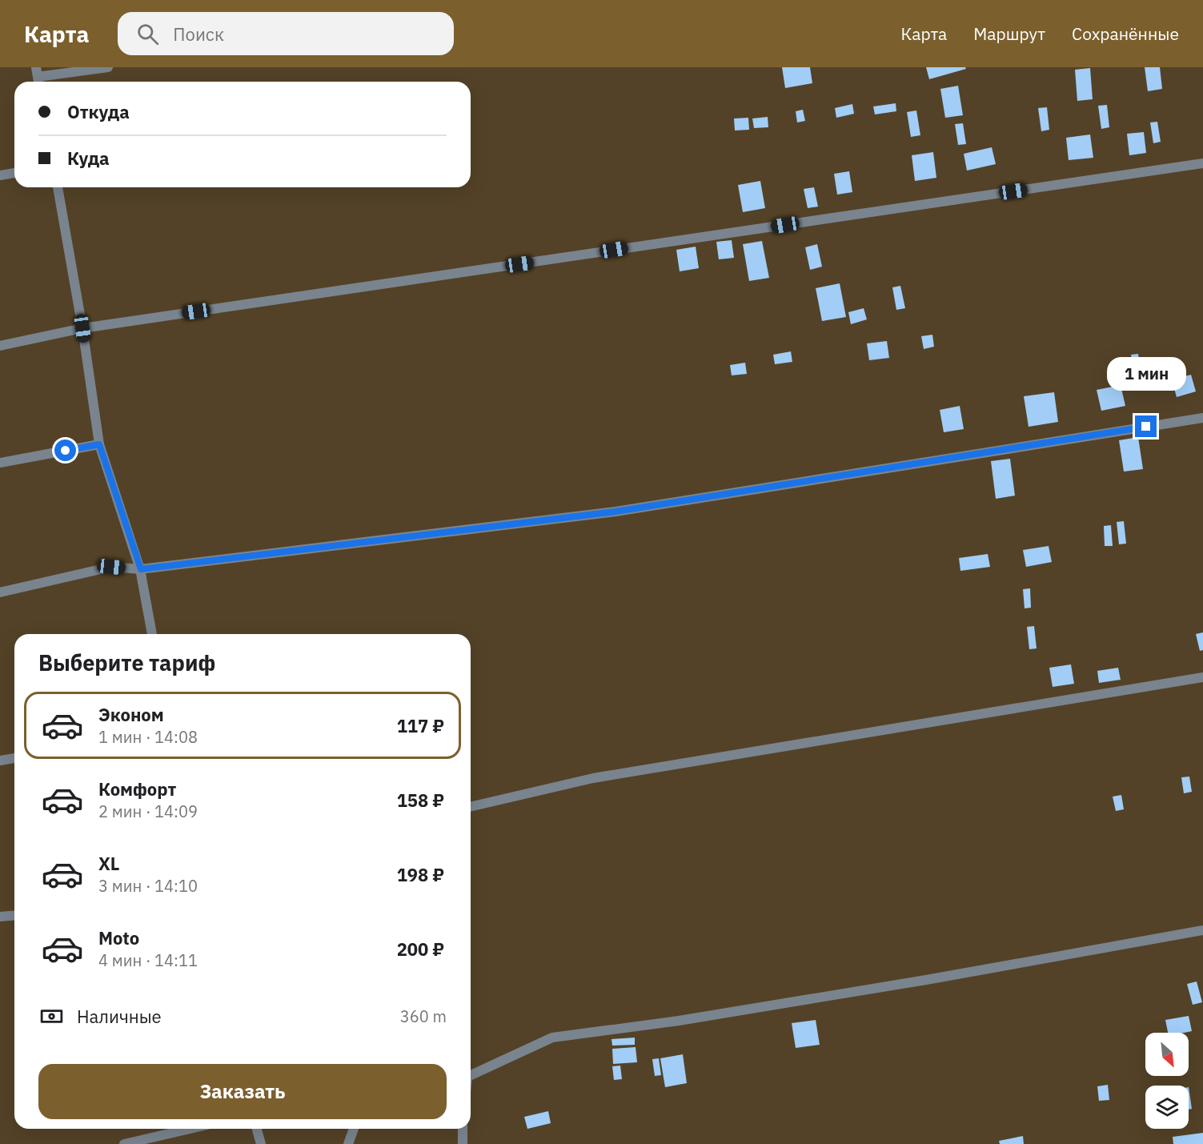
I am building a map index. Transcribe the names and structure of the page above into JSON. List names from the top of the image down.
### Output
{
  "north": "bottom right",
  "page": {
    "header": "Карта",
    "search": "Поиск",
    "nav": ["Карта", "Маршрут", "Сохранённые"],
    "banner": ["Откуда", "Куда"],
    "bubble": "1 мин",
    "heading": "Выберите тариф",
    "list": [
      {
        "name": "Эконом",
        "note": "1 мин · 14:08",
        "value": "117 ₽"
      },
      {
        "name": "Комфорт",
        "note": "2 мин · 14:09",
        "value": "158 ₽"
      },
      {
        "name": "XL",
        "note": "3 мин · 14:10",
        "value": "198 ₽"
      },
      {
        "name": "Moto",
        "note": "4 мин · 14:11",
        "value": "200 ₽"
      }
    ],
    "pay": ["Наличные", "360 m"],
    "buttons": "Заказать"
  }
}
